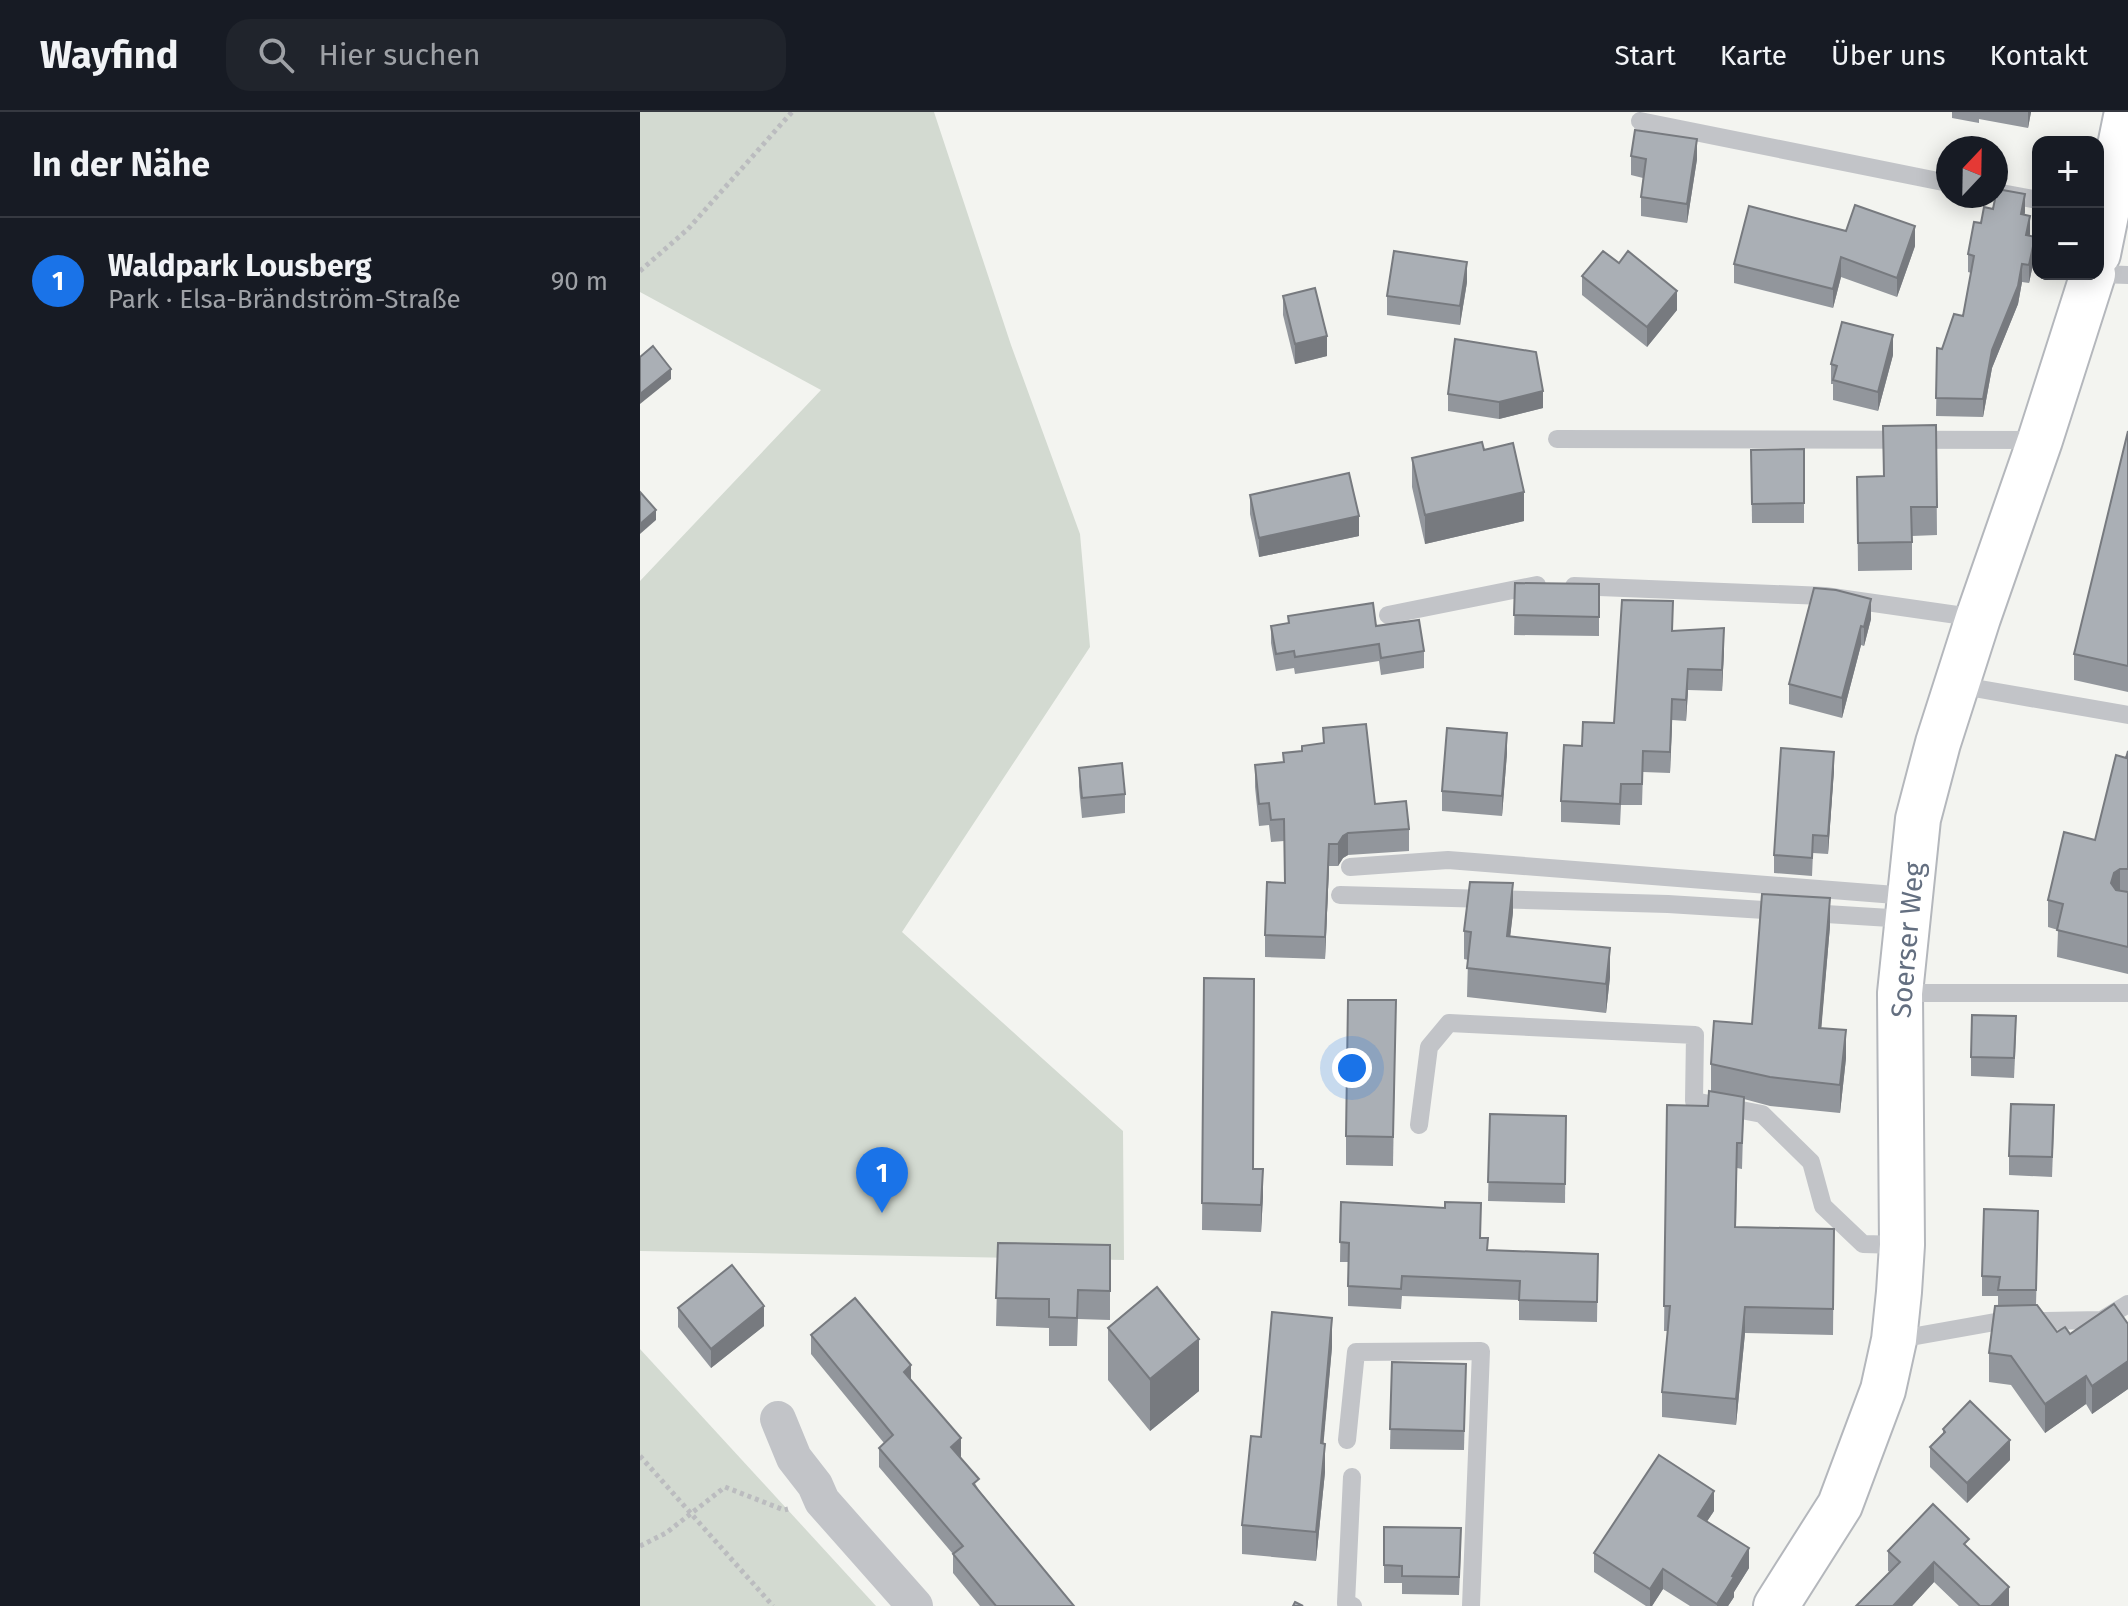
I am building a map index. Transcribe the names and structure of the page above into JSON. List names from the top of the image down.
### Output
{
  "streets": {
    "street": ["Soerser Weg"]
  },
  "north": "top",
  "page": {
    "header": "Wayfind",
    "search": "Hier suchen",
    "nav": [
      "Start",
      "Karte",
      "Über uns",
      "Kontakt"
    ],
    "heading": "In der Nähe",
    "map_buttons": ["+", "−"],
    "list": [
      {
        "mark": "1",
        "name": "Waldpark Lousberg",
        "note": "Park · Elsa-Brändström-Straße",
        "value": "90 m"
      }
    ],
    "pins": "1"
  }
}
